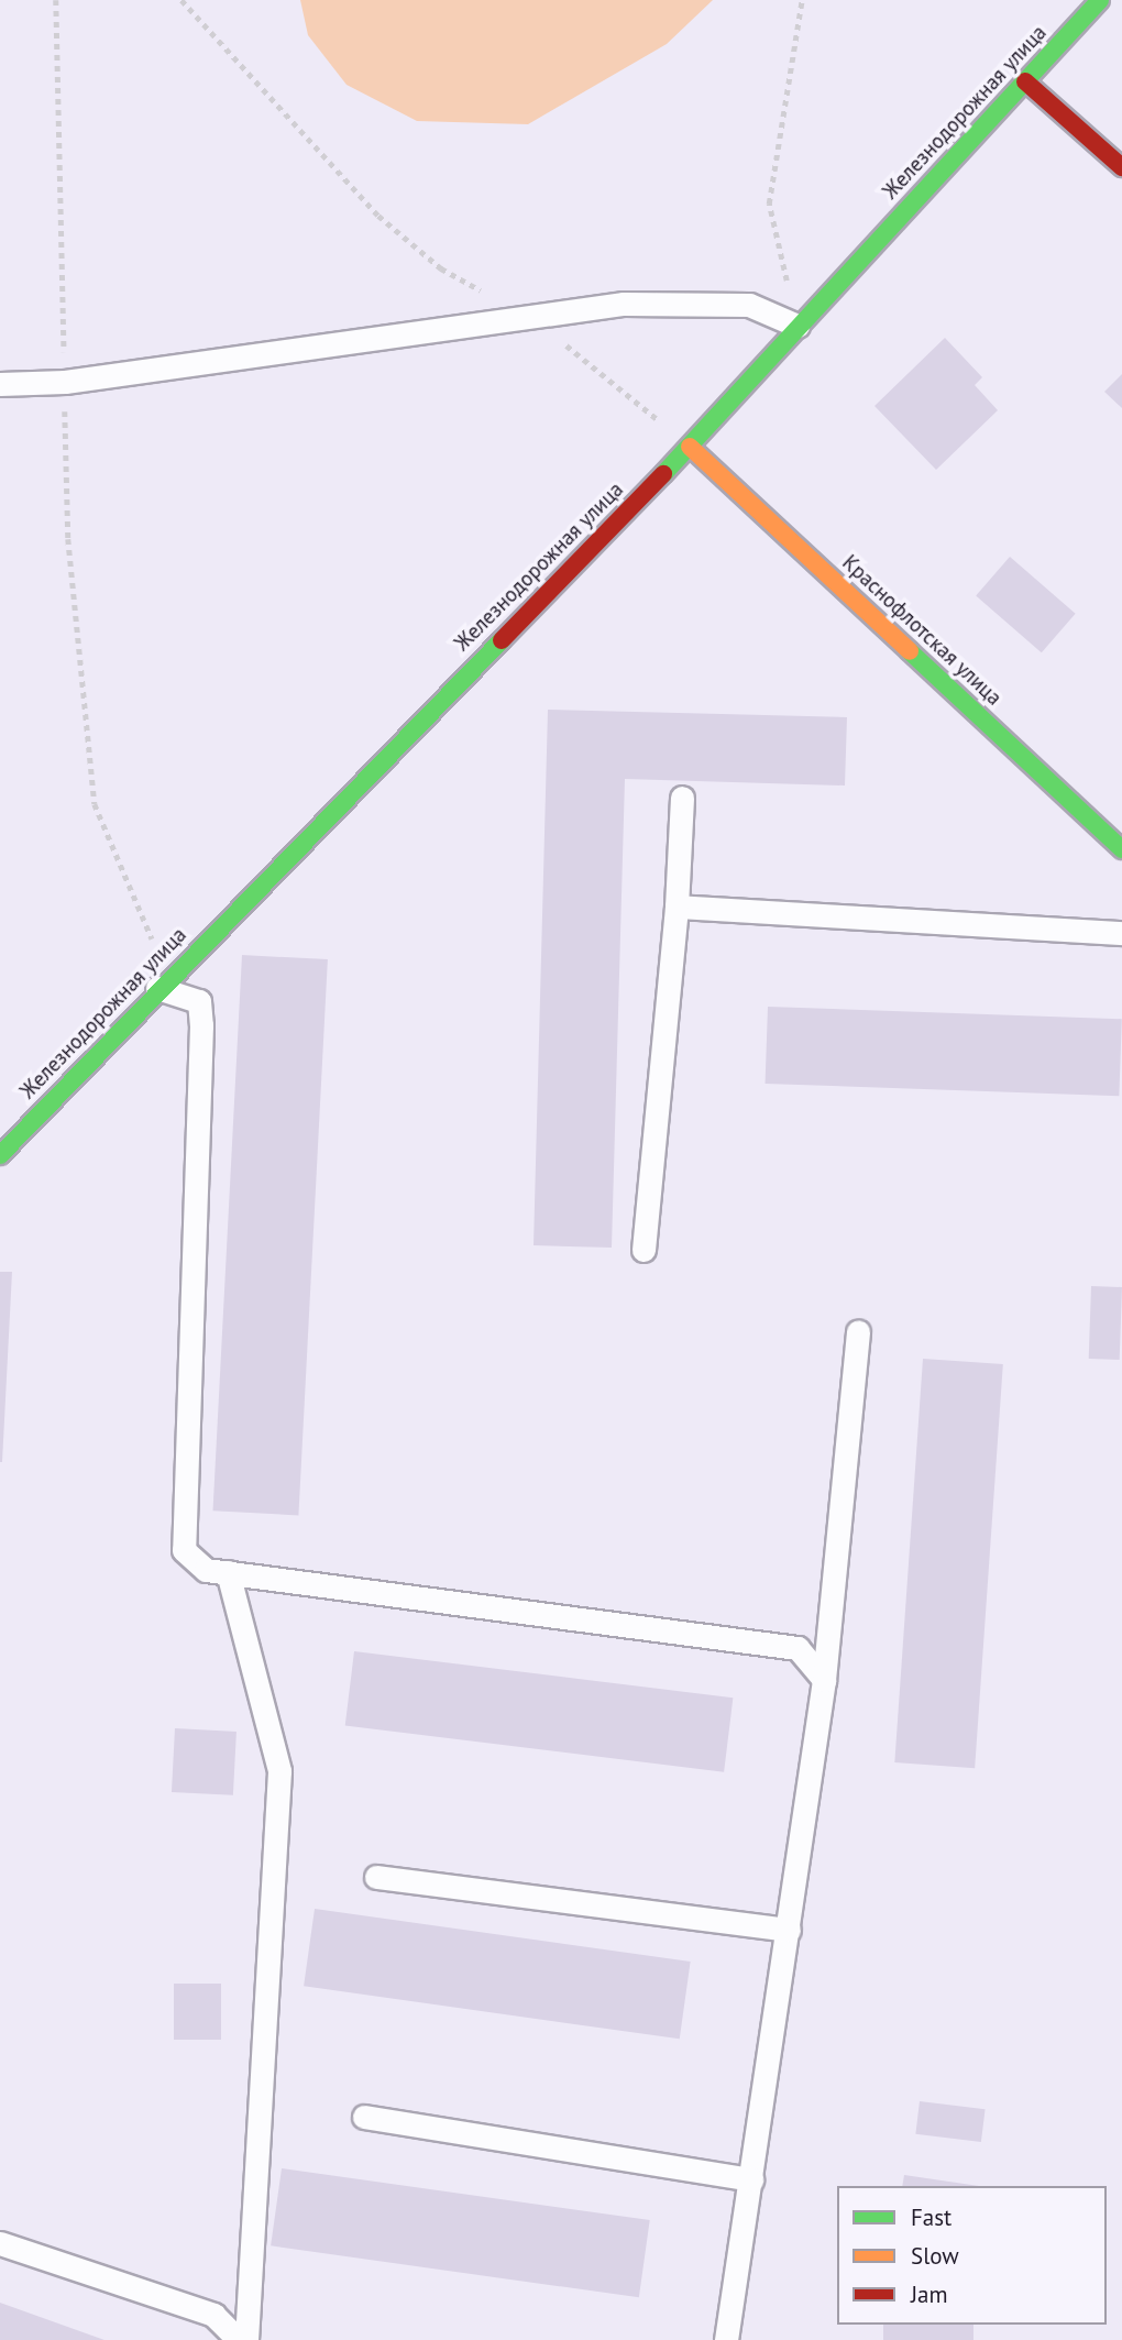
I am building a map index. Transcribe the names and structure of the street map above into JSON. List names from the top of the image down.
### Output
{
  "streets": {
    "street": ["Железнодорожная улица", "Краснофлотская улица"]
  },
  "crossings": [
    ["Железнодорожная улица", "Краснофлотская улица"]
  ],
  "legend": ["Fast", "Slow", "Jam"]
}
